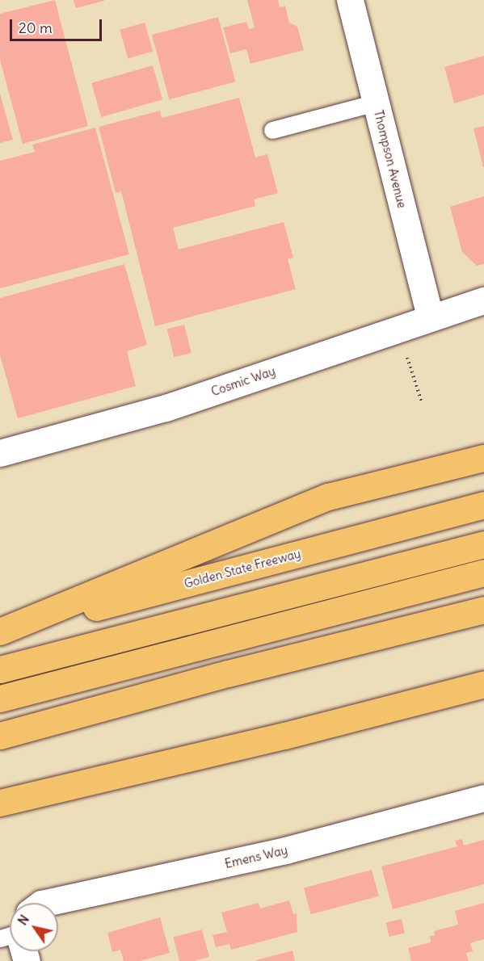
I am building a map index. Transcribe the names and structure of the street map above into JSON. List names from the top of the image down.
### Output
{
  "streets": {
    "highway": ["Golden State Freeway"],
    "street": ["Thompson Avenue", "Cosmic Way", "Emens Way"]
  },
  "crossings": [
    ["Thompson Avenue", "Cosmic Way"]
  ],
  "scale_bar": "20 m",
  "north": "top left"
}
